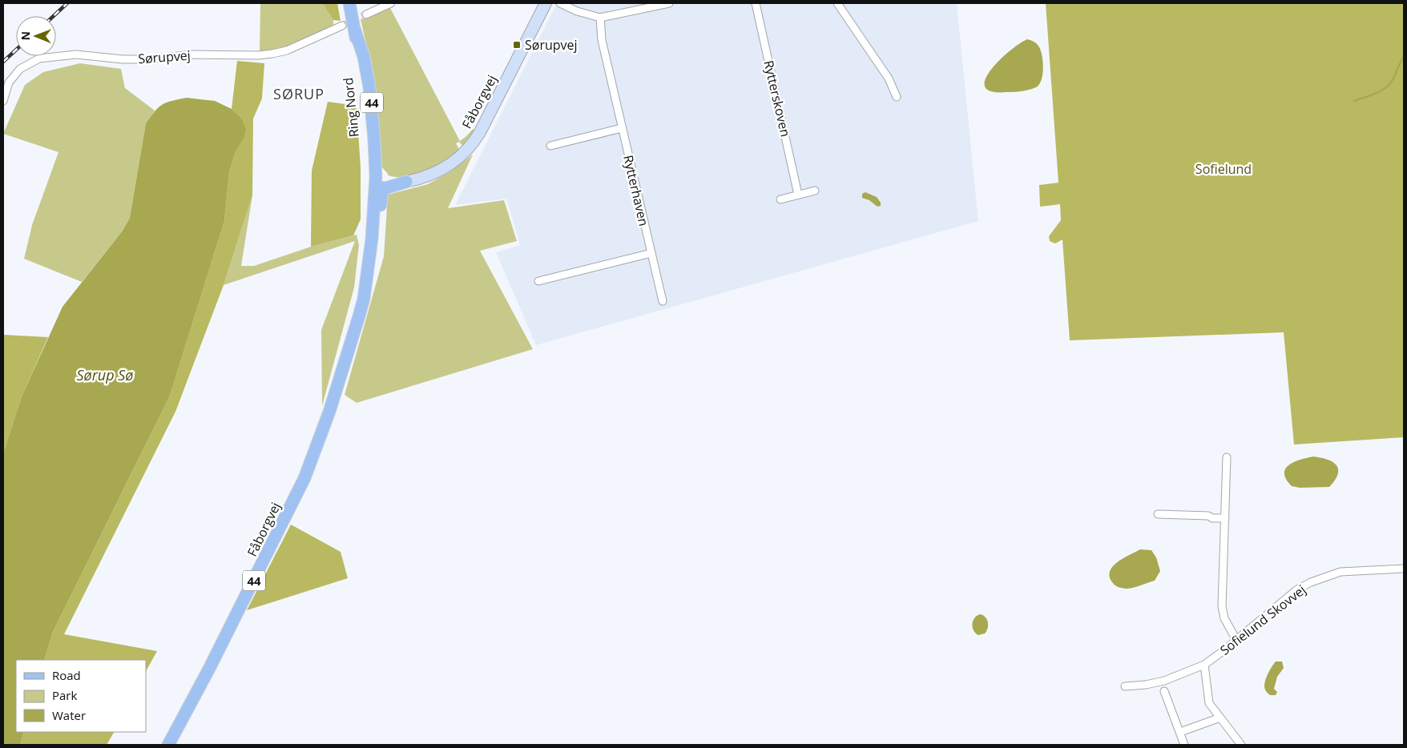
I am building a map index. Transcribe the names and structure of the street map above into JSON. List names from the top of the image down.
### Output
{
  "streets": {
    "main road": ["Fåborgvej", "44", "Ring Nord"],
    "street": [
      "Sørupvej",
      "Rytterskoven",
      "Rytterhaven",
      "Sofielund Skovvej"
    ]
  },
  "crossings": [
    ["Fåborgvej", "Ring Nord"]
  ],
  "districts": ["SØRUP"],
  "water": ["Sørup Sø"],
  "parks": ["Sofielund"],
  "places": {
    "transit": ["Sørupvej"]
  },
  "legend": ["Road", "Park", "Water"],
  "north": "left"
}
